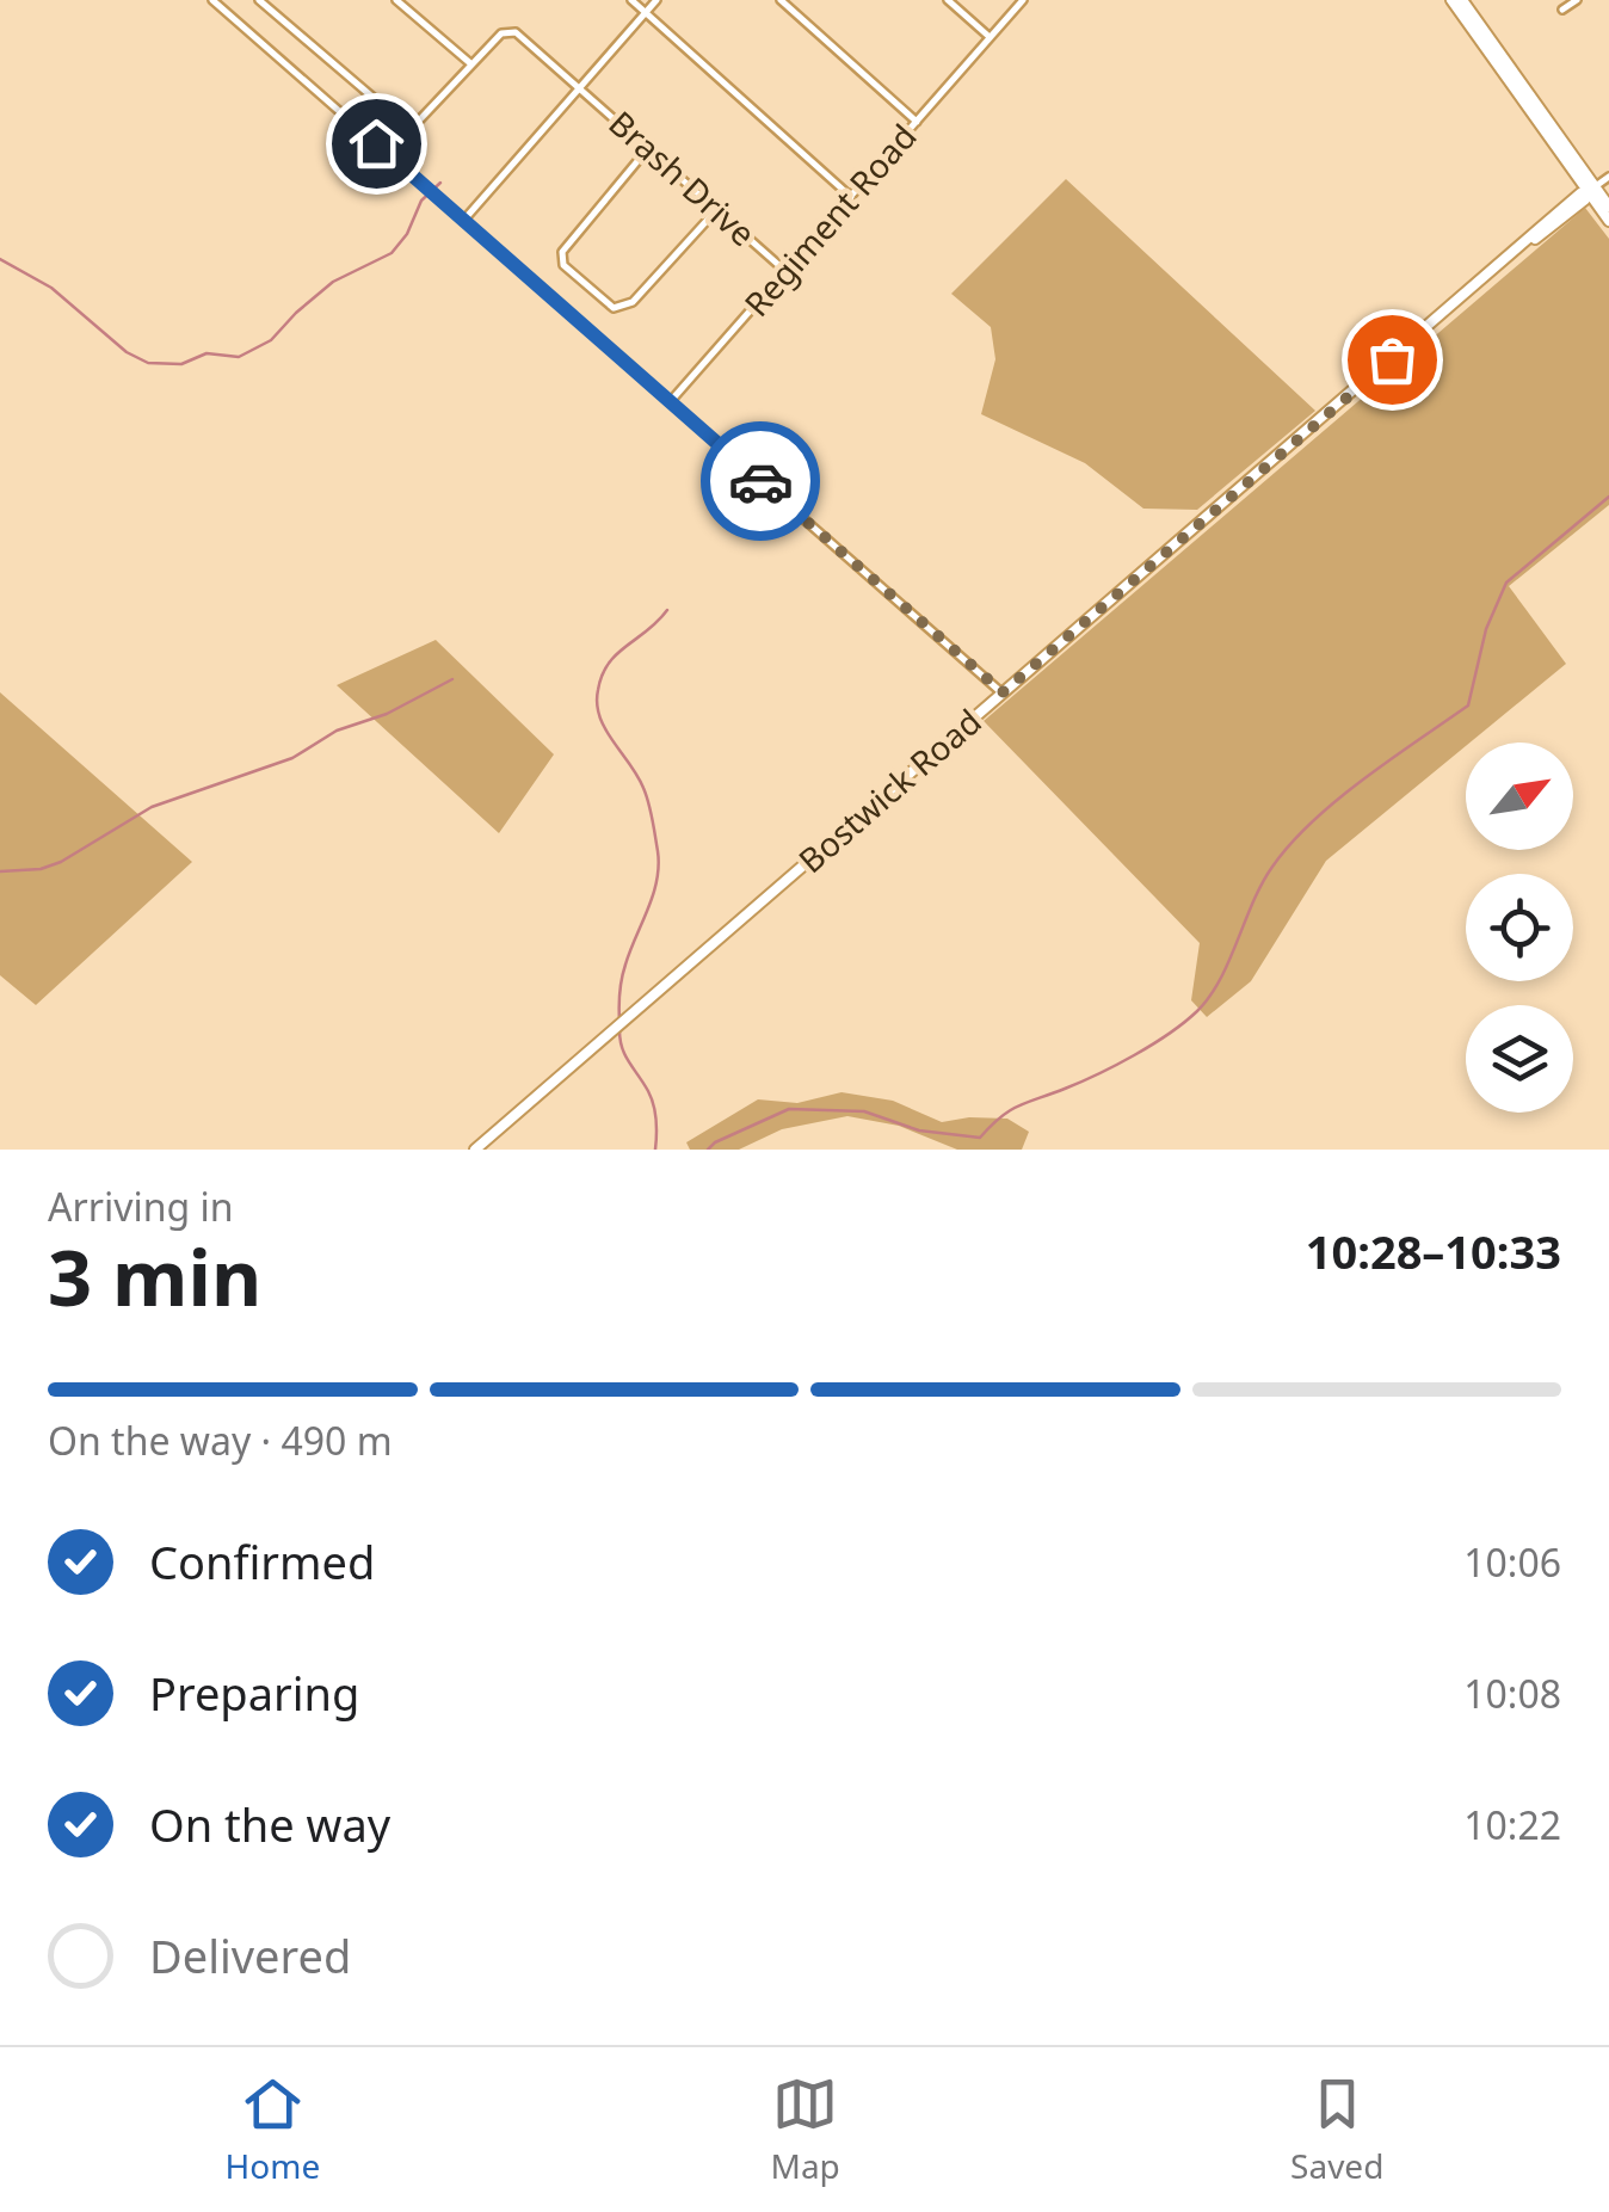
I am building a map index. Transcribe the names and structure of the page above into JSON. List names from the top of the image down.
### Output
{
  "streets": {
    "main road": ["Bostwick Road"],
    "street": ["Brash Drive", "Regiment Road"]
  },
  "crossings": [
    ["Brash Drive", "Regiment Road"]
  ],
  "north": "top right",
  "page": {
    "heading": ["3 min", "Arriving in", "10:28–10:33"],
    "bar": "On the way · 490 m",
    "list": [
      ["Confirmed", "10:06"],
      ["Preparing", "10:08"],
      ["On the way", "10:22"],
      "Delivered"
    ],
    "tabs": ["Home", "Map", "Saved"]
  }
}
